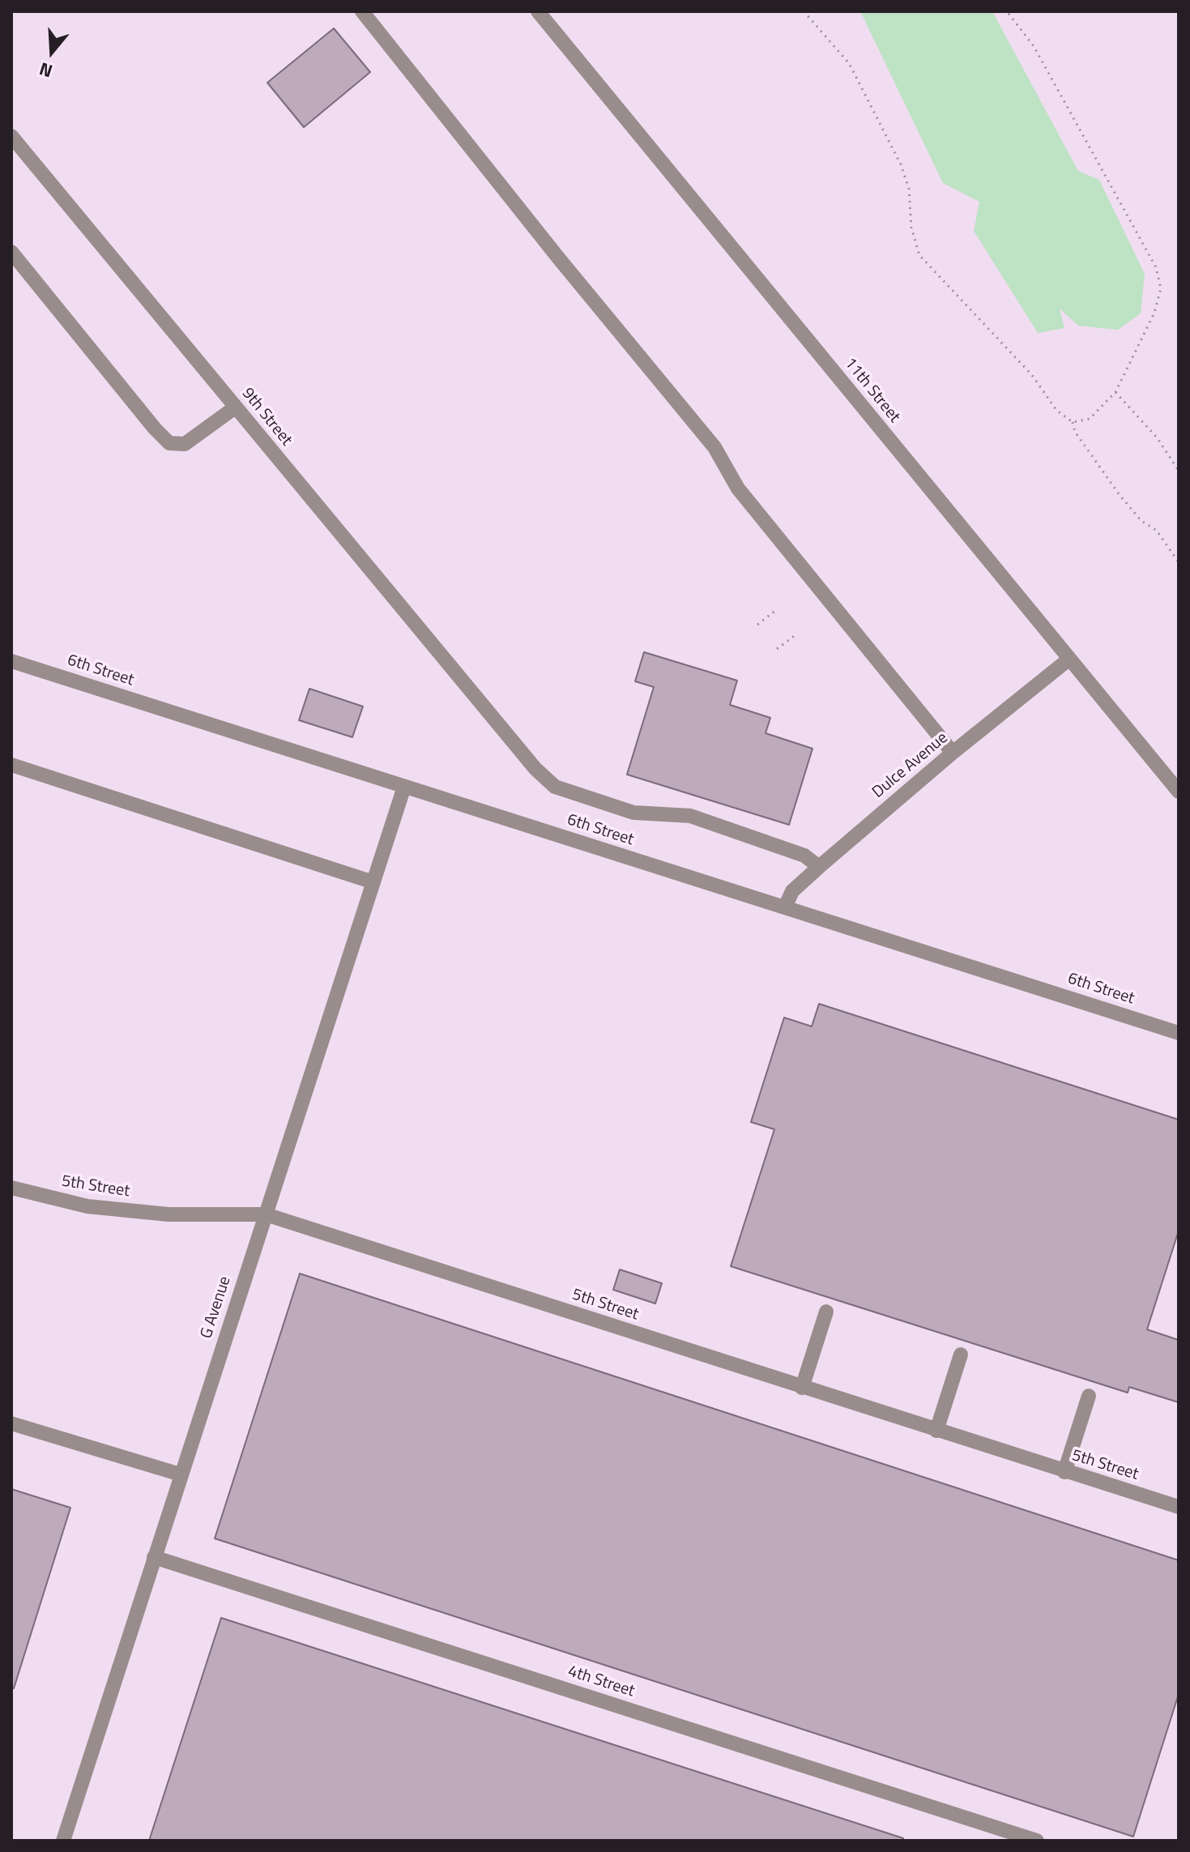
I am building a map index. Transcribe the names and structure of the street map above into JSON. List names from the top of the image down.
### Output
{
  "streets": {
    "lane": [
      "11th Street",
      "9th Street",
      "6th Street",
      "Dulce Avenue",
      "5th Street",
      "G Avenue",
      "4th Street"
    ]
  },
  "crossings": [
    ["11th Street", "Dulce Avenue"],
    ["9th Street", "Dulce Avenue"],
    ["6th Street", "Dulce Avenue"],
    ["6th Street", "G Avenue"],
    ["5th Street", "G Avenue"],
    ["G Avenue", "4th Street"]
  ],
  "north": "bottom"
}
